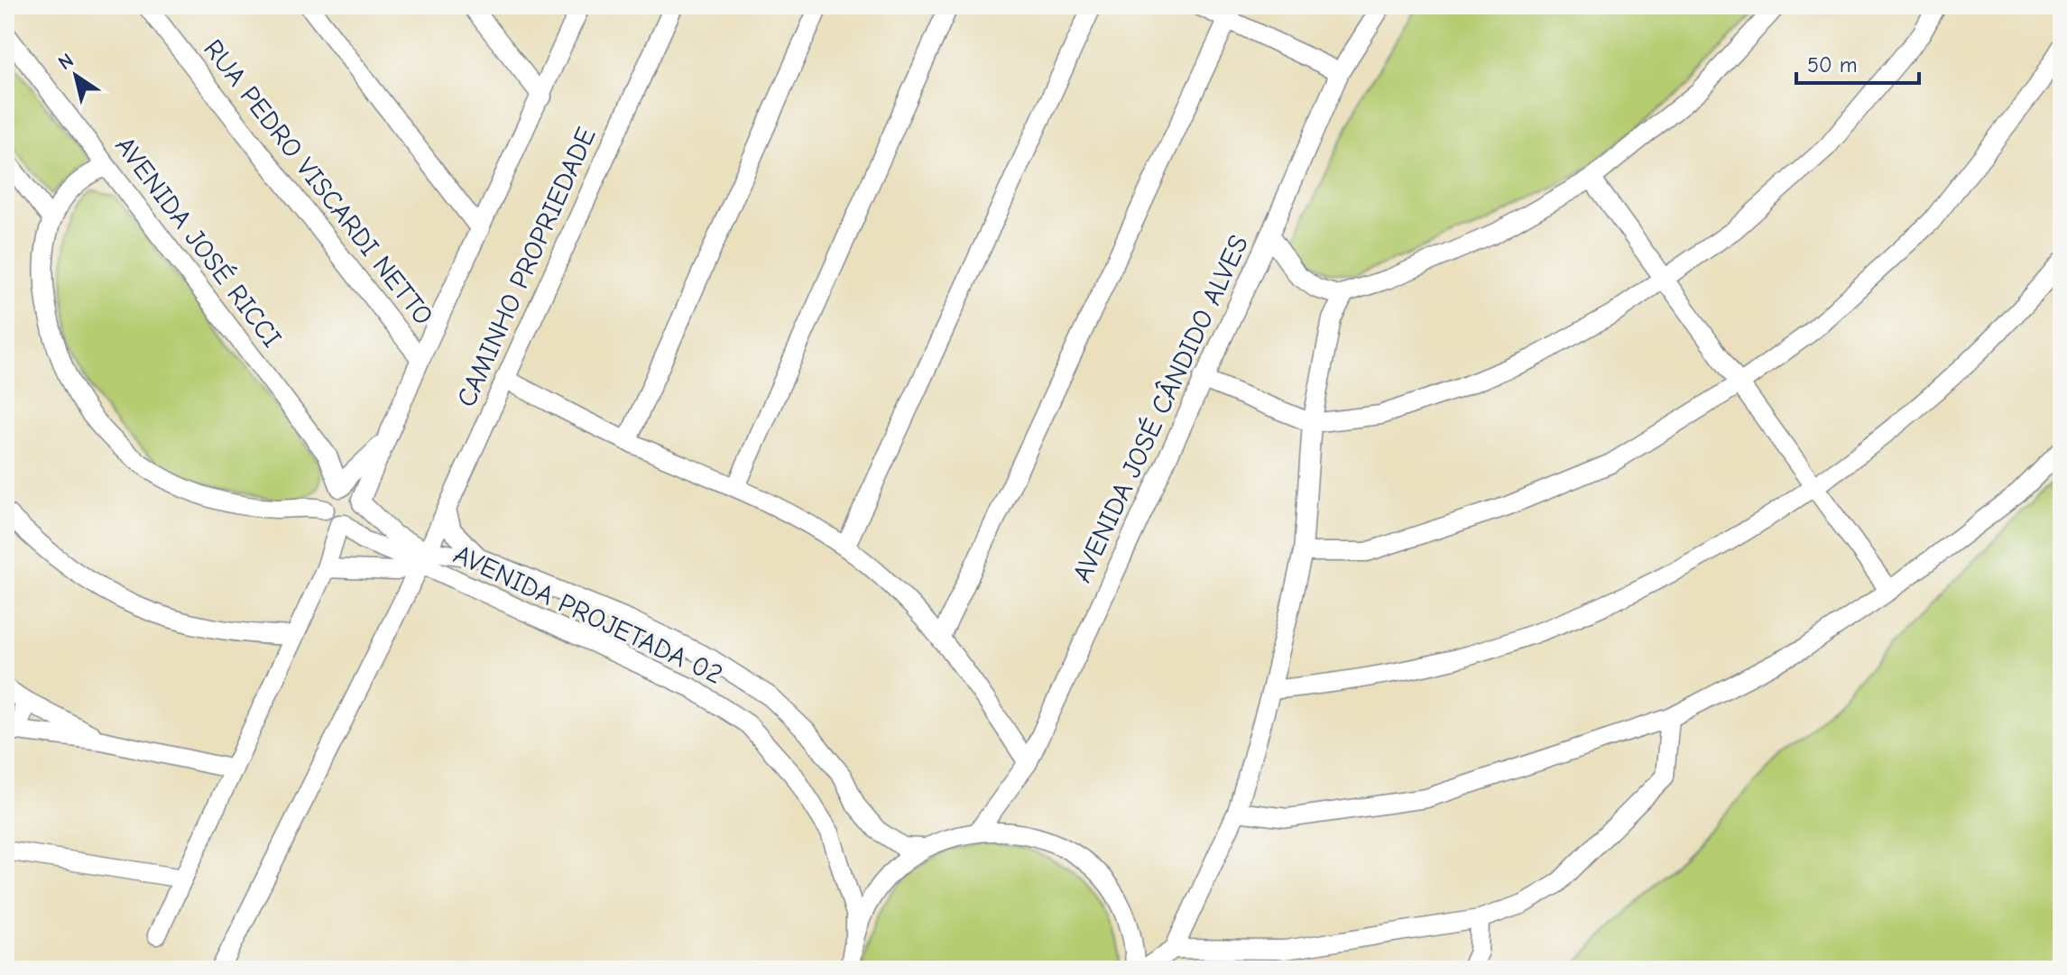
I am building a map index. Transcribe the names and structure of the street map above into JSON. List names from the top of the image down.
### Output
{
  "streets": {
    "street": [
      "RUA PEDRO VISCARDI NETTO",
      "AVENIDA JOSÉ RICCI",
      "CAMINHO PROPRIEDADE",
      "AVENIDA JOSÉ CÂNDIDO ALVES",
      "AVENIDA PROJETADA 02"
    ]
  },
  "crossings": [
    ["AVENIDA JOSÉ RICCI", "AVENIDA PROJETADA 02"],
    ["CAMINHO PROPRIEDADE", "AVENIDA PROJETADA 02"]
  ],
  "scale_bar": "50 m",
  "north": "top left"
}
